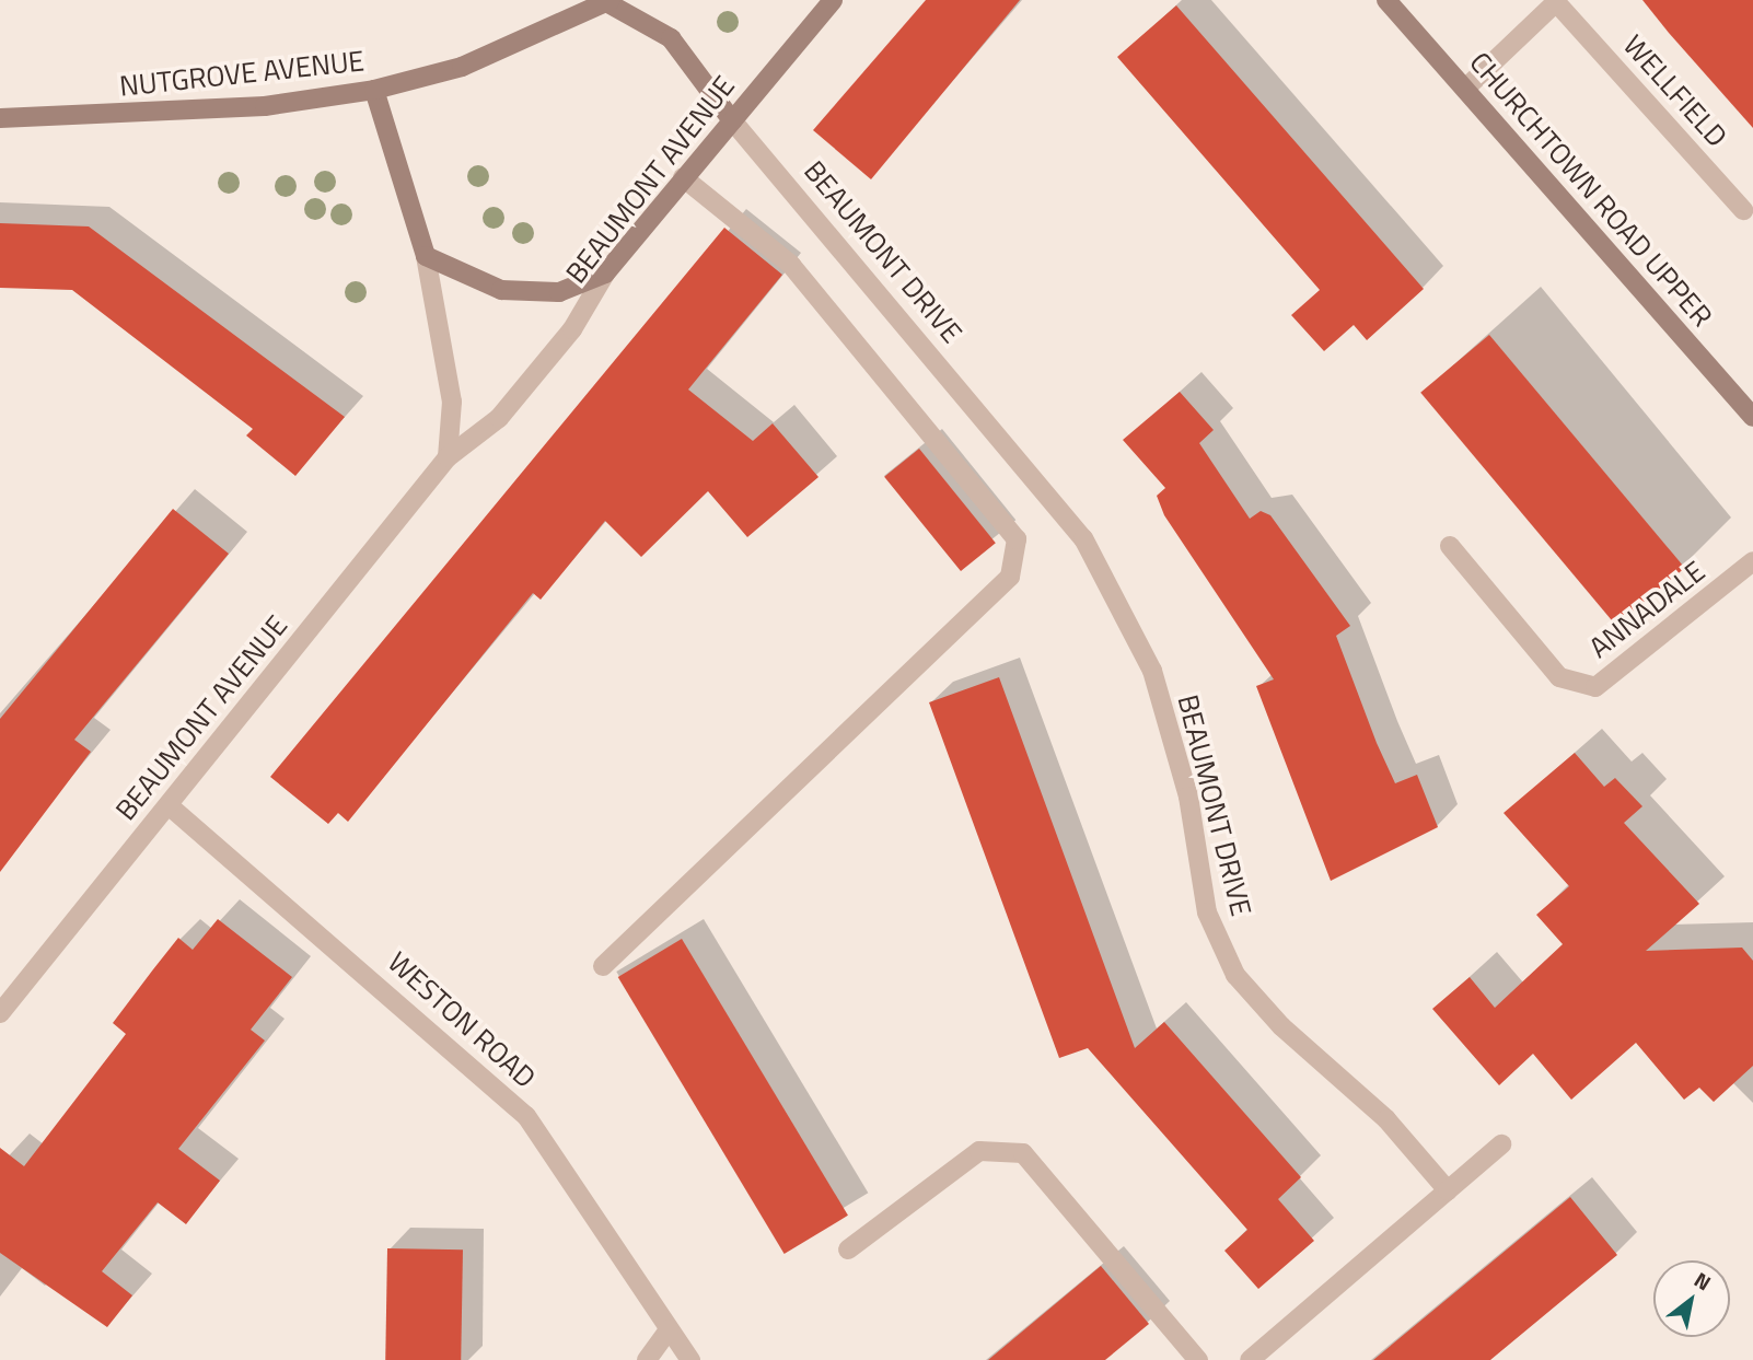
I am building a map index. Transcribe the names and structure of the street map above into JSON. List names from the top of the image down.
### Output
{
  "streets": {
    "main road": ["NUTGROVE AVENUE", "BEAUMONT AVENUE", "CHURCHTOWN ROAD UPPER"],
    "street": [
      "WELLFIELD",
      "BEAUMONT DRIVE",
      "ANNADALE",
      "WESTON ROAD"
    ]
  },
  "crossings": [
    ["WELLFIELD", "CHURCHTOWN ROAD UPPER"],
    ["BEAUMONT AVENUE", "BEAUMONT DRIVE"],
    ["BEAUMONT AVENUE", "WESTON ROAD"]
  ],
  "north": "top right"
}
